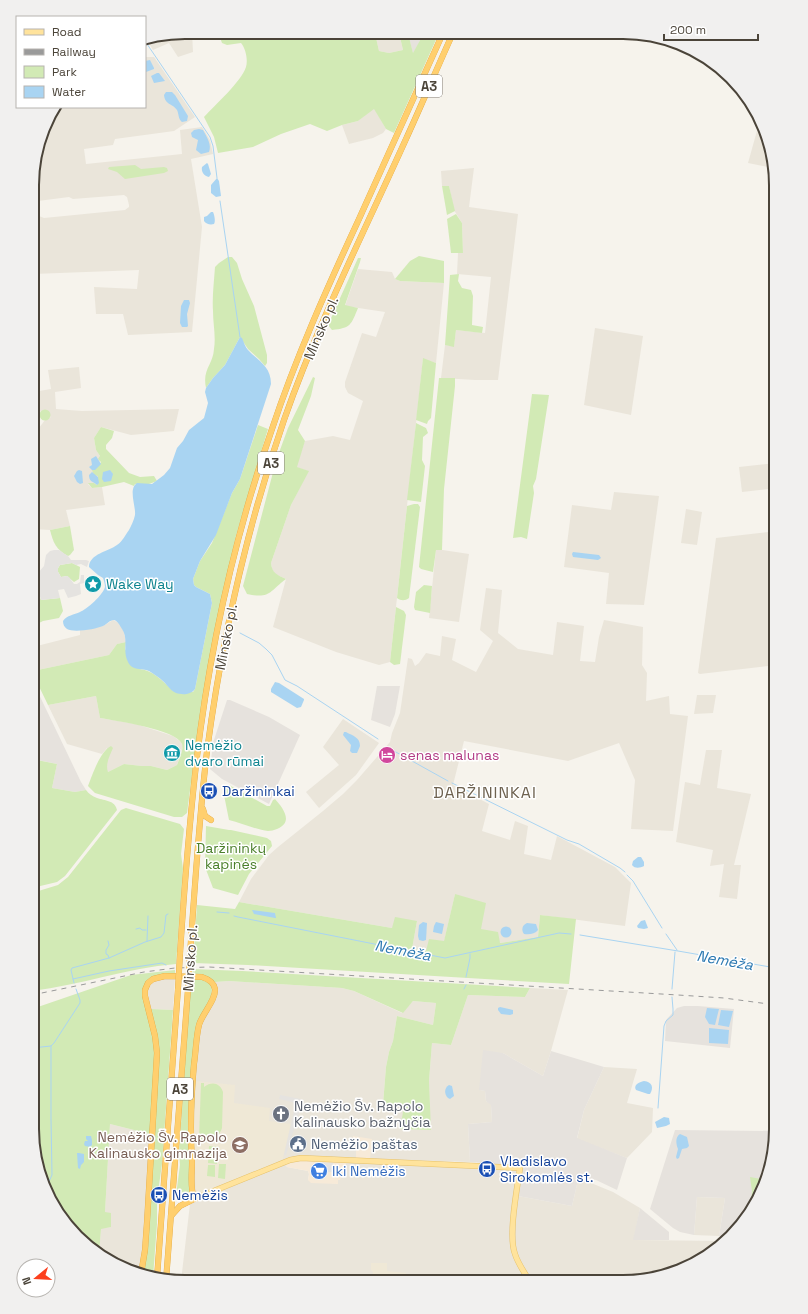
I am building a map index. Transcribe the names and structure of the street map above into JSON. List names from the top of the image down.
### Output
{
  "streets": {
    "highway": ["A3", "Minsko pl."]
  },
  "districts": ["DARŽININKAI"],
  "water": ["Nemėža"],
  "parks": ["Daržininkų kapinės"],
  "places": {
    "place": ["Wake Way"],
    "museum": ["Nemėžio dvaro rūmai"],
    "hotel": ["senas malunas"],
    "bus stop": ["Daržininkai", "Vladislavo Sirokomlės st.", "Nemėžis"],
    "church": ["Nemėžio Šv. Rapolo Kalinausko bažnyčia"],
    "public building": ["Nemėžio paštas"],
    "school or university": ["Nemėžio Šv. Rapolo Kalinausko gimnazija"],
    "supermarket": ["Iki Nemėžis"]
  },
  "legend": [
    "Road",
    "Railway",
    "Park",
    "Water"
  ],
  "scale_bar": "200 m",
  "north": "left"
}
